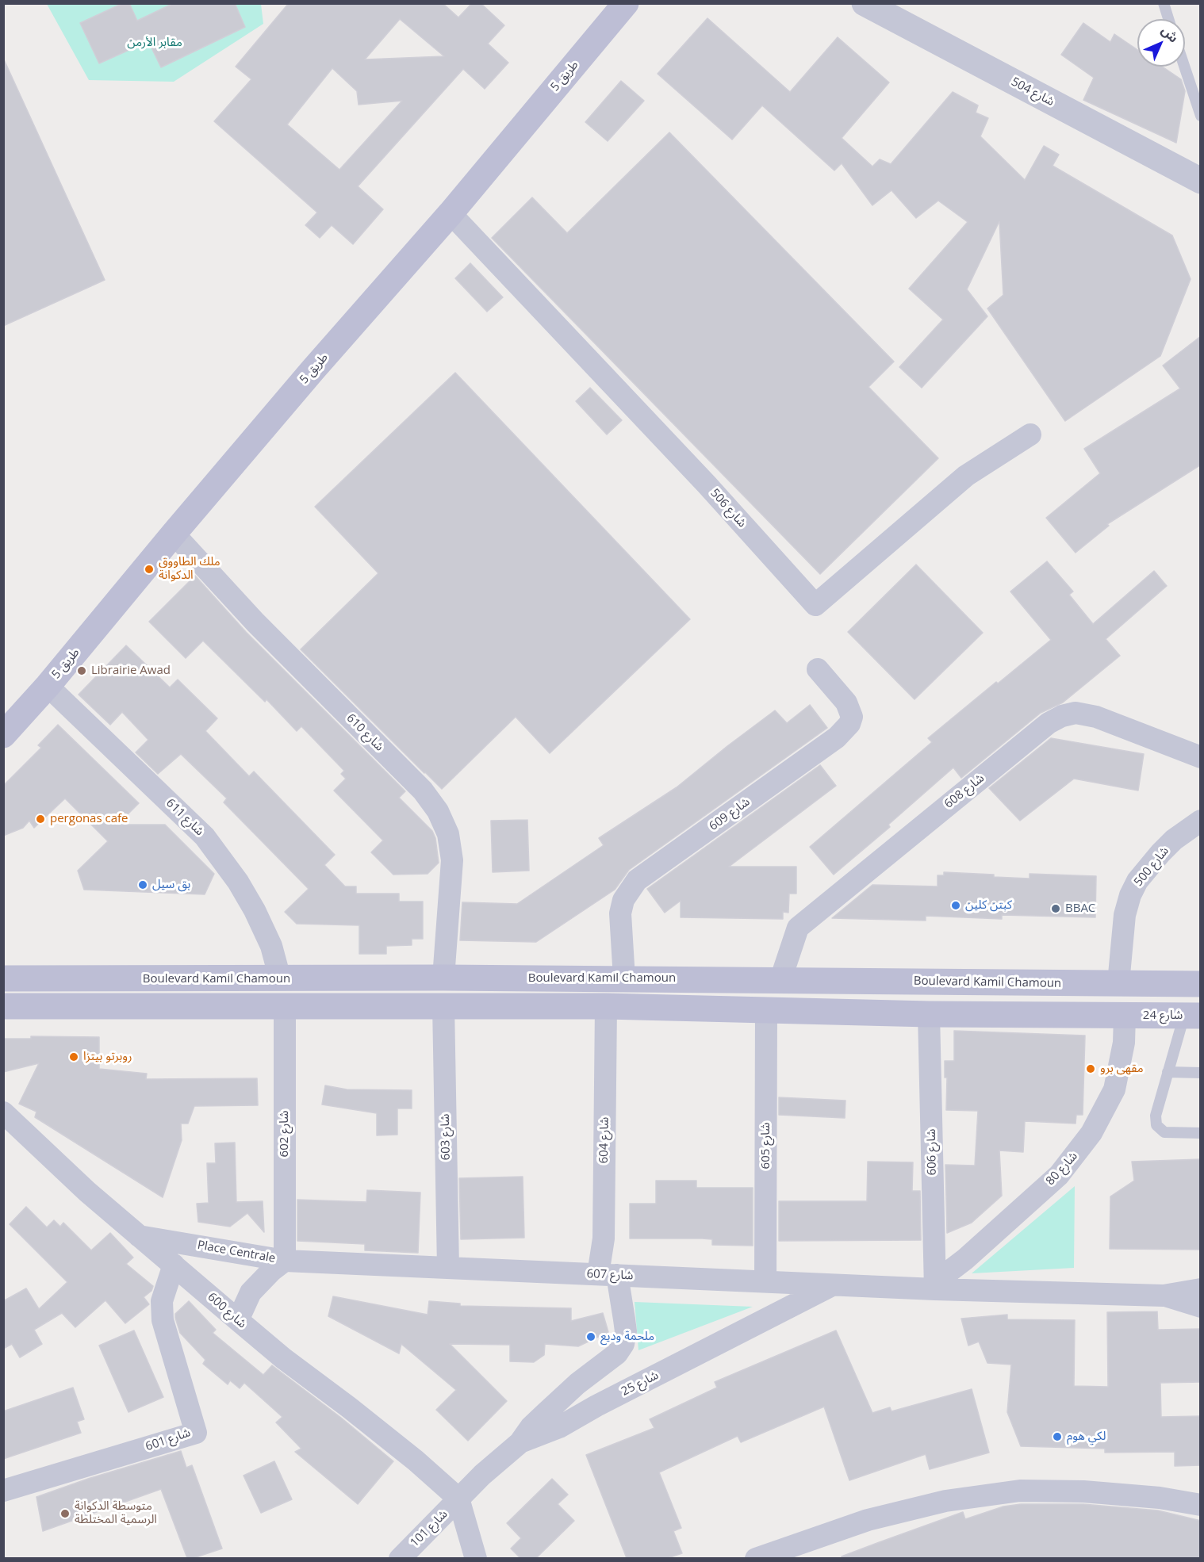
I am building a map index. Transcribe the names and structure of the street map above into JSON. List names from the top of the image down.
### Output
{
  "streets": {
    "main road": ["طريق 5", "Boulevard Kamil Chamoun", "شارع 24"],
    "street": [
      "شارع 504",
      "شارع 506",
      "شارع 610",
      "شارع 608",
      "شارع 609",
      "شارع 611",
      "شارع 500",
      "شارع 602",
      "شارع 603",
      "شارع 604",
      "شارع 605",
      "شارع 606",
      "شارع 80",
      "Place Centrale",
      "شارع 607",
      "شارع 600",
      "شارع 25",
      "شارع 601",
      "شارع 101"
    ]
  },
  "crossings": [
    ["طريق 5", "شارع 506"],
    ["طريق 5", "شارع 610"],
    ["طريق 5", "شارع 611"],
    ["شارع 610", "Boulevard Kamil Chamoun"],
    ["شارع 608", "Boulevard Kamil Chamoun"],
    ["شارع 609", "Boulevard Kamil Chamoun"],
    ["شارع 611", "Boulevard Kamil Chamoun"],
    ["شارع 500", "Boulevard Kamil Chamoun"],
    ["شارع 24", "شارع 80"],
    ["شارع 602", "Place Centrale"],
    ["شارع 602", "شارع 607"],
    ["شارع 603", "شارع 607"],
    ["شارع 604", "شارع 607"],
    ["شارع 604", "شارع 25"],
    ["شارع 605", "شارع 607"],
    ["شارع 606", "شارع 80"],
    ["شارع 606", "شارع 607"],
    ["شارع 80", "شارع 607"],
    ["Place Centrale", "شارع 607"],
    ["Place Centrale", "شارع 600"],
    ["شارع 607", "شارع 25"],
    ["شارع 600", "شارع 25"],
    ["شارع 600", "شارع 601"],
    ["شارع 600", "شارع 101"],
    ["شارع 25", "شارع 101"]
  ],
  "parks": ["مقابر الأرمن"],
  "places": [
    "ملك الطاووق الدكوانة",
    "Librairie Awad",
    "pergonas cafe",
    "بق سيل",
    "كبتن كلين",
    "BBAC",
    "روبرتو بيتزا",
    "مقهى برو",
    "ملحمة وديع",
    "لكي هوم",
    "متوسطة الدكوانة الرسمية المختلطة"
  ],
  "north": "top right"
}
